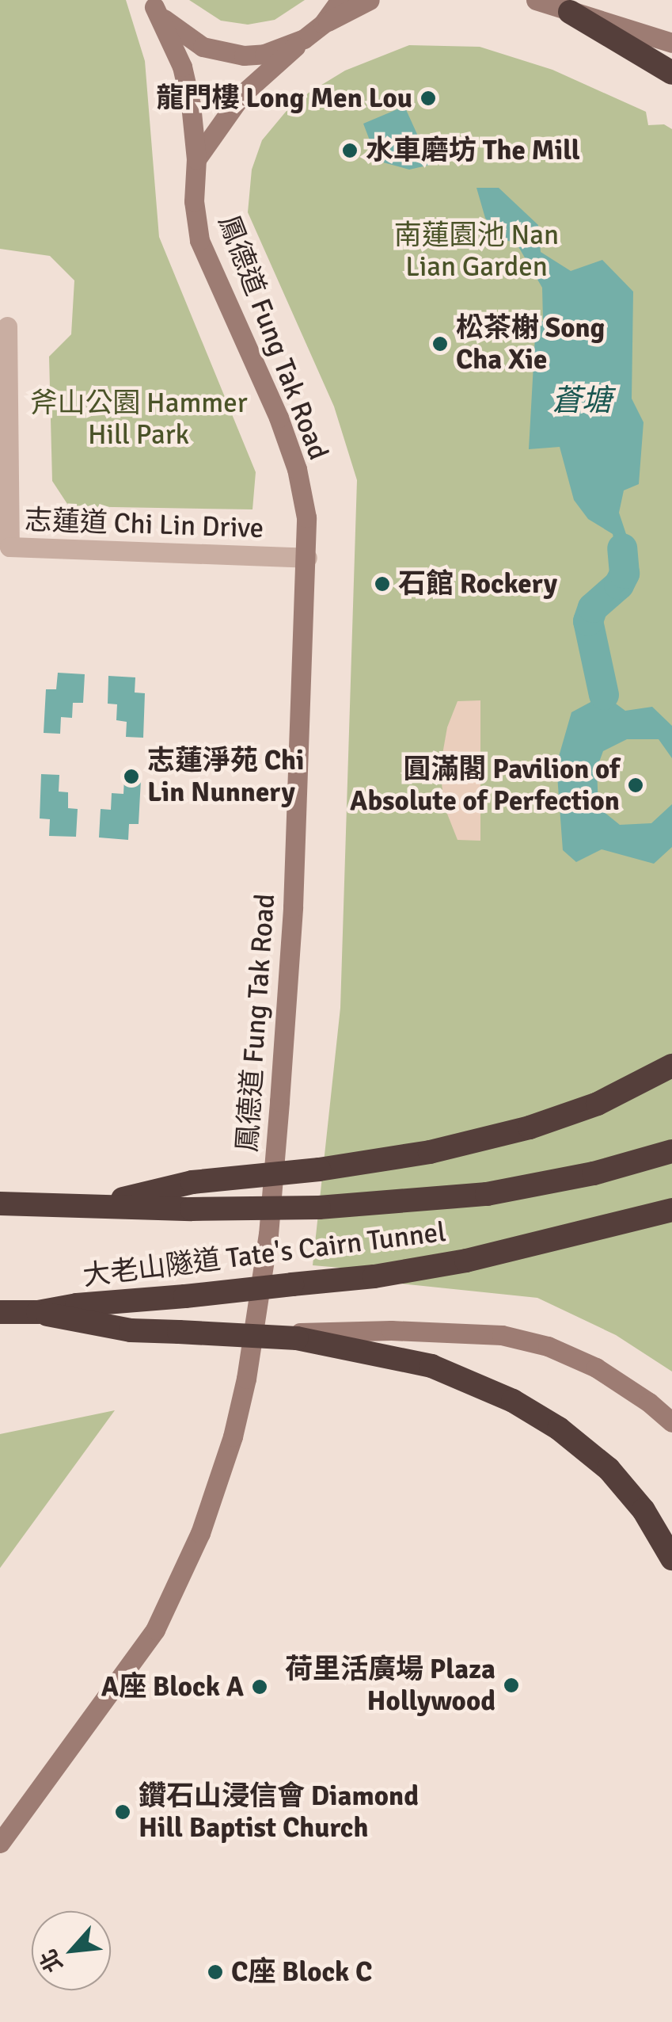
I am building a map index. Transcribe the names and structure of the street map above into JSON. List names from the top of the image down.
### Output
{
  "streets": {
    "highway": ["大老山隧道 Tate's Cairn Tunnel"],
    "main road": ["鳳德道 Fung Tak Road"],
    "street": ["志蓮道 Chi Lin Drive"]
  },
  "crossings": [
    ["鳳德道 Fung Tak Road", "志蓮道 Chi Lin Drive"]
  ],
  "water": ["蒼塘"],
  "parks": ["南蓮園池 Nan Lian Garden", "斧山公園 Hammer Hill Park"],
  "places": [
    "龍門樓 Long Men Lou",
    "水車磨坊 The Mill",
    "松茶榭 Song Cha Xie",
    "石館 Rockery",
    "志蓮淨苑 Chi Lin Nunnery",
    "圓滿閣 Pavilion of Absolute of Perfection",
    "荷里活廣場 Plaza Hollywood",
    "A座 Block A",
    "鑽石山浸信會 Diamond Hill Baptist Church",
    "C座 Block C"
  ],
  "north": "bottom left"
}
